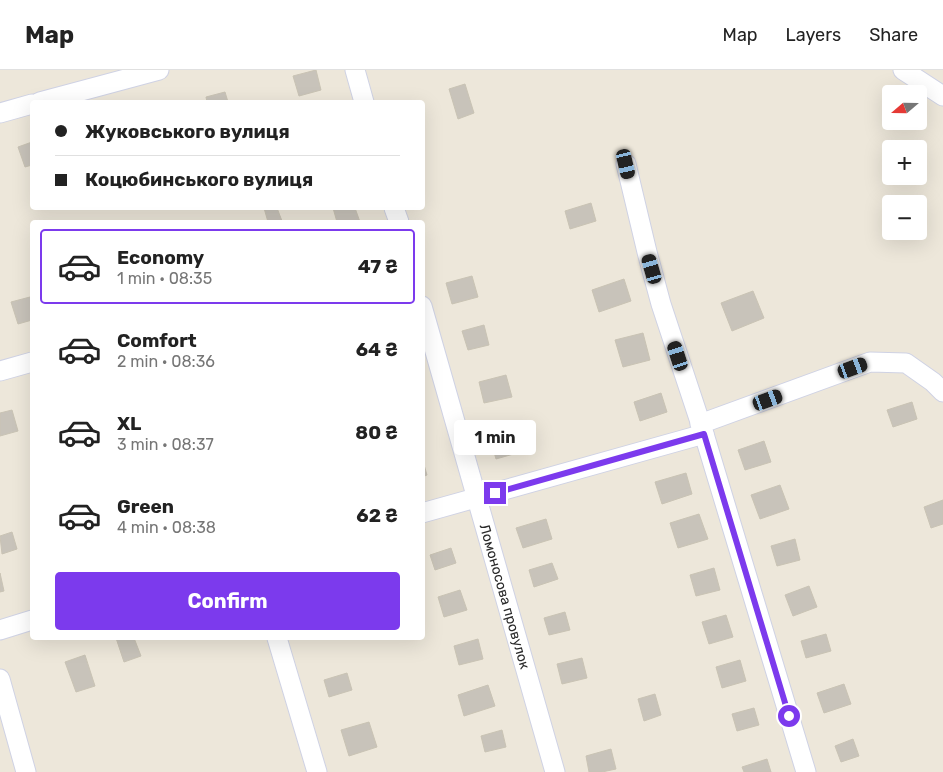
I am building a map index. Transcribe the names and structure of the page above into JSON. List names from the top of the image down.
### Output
{
  "streets": {
    "street": ["Ломоносова провулок"]
  },
  "north": "left",
  "page": {
    "header": "Map",
    "nav": ["Map", "Layers", "Share"],
    "map_buttons": ["+", "−"],
    "banner": ["Жуковського вулиця", "Коцюбинського вулиця"],
    "list": [
      {
        "name": "Economy",
        "note": "1 min · 08:35",
        "value": "47 ₴"
      },
      {
        "name": "Comfort",
        "note": "2 min · 08:36",
        "value": "64 ₴"
      },
      {
        "name": "XL",
        "note": "3 min · 08:37",
        "value": "80 ₴"
      },
      {
        "name": "Green",
        "note": "4 min · 08:38",
        "value": "62 ₴"
      }
    ],
    "bubble": "1 min",
    "buttons": "Confirm"
  }
}
